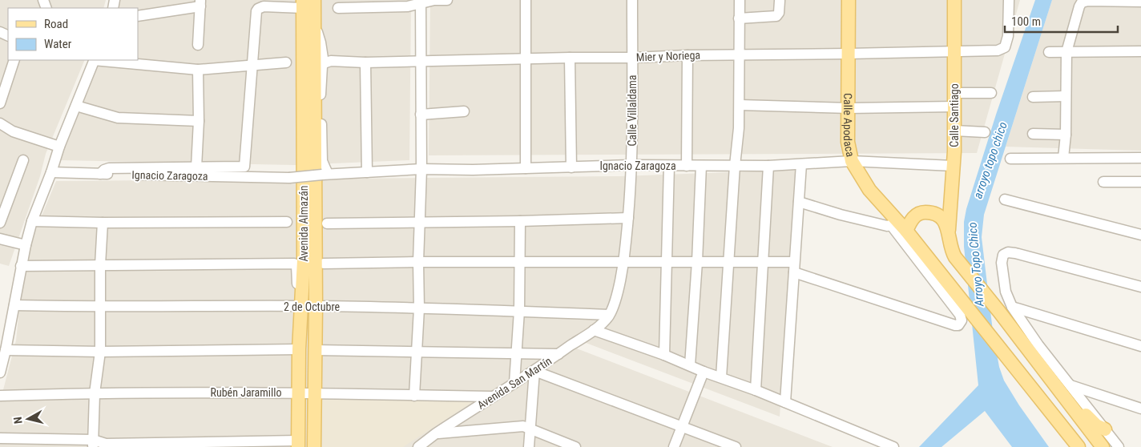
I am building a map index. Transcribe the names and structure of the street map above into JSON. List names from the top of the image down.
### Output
{
  "streets": {
    "main road": ["Calle Santiago", "Calle Apodaca", "Avenida Almazán"],
    "street": [
      "Mier y Noriega",
      "Calle Villaldama",
      "Ignacio Zaragoza",
      "2 de Octubre",
      "Avenida San Martín",
      "Rubén Jaramillo"
    ]
  },
  "crossings": [
    ["Mier y Noriega", "Calle Villaldama"],
    ["Mier y Noriega", "Calle Santiago"],
    ["Mier y Noriega", "Calle Apodaca"],
    ["Calle Villaldama", "Ignacio Zaragoza"],
    ["Calle Villaldama", "2 de Octubre"],
    ["Calle Villaldama", "Avenida San Martín"],
    ["Calle Santiago", "Ignacio Zaragoza"],
    ["Calle Apodaca", "Ignacio Zaragoza"],
    ["Avenida Almazán", "2 de Octubre"],
    ["Avenida Almazán", "Rubén Jaramillo"],
    ["2 de Octubre", "Avenida San Martín"],
    ["Avenida San Martín", "Rubén Jaramillo"]
  ],
  "water": ["arroyo topo chico", "Arroyo Topo Chico"],
  "legend": ["Road", "Water"],
  "scale_bar": "100 m",
  "north": "left"
}
